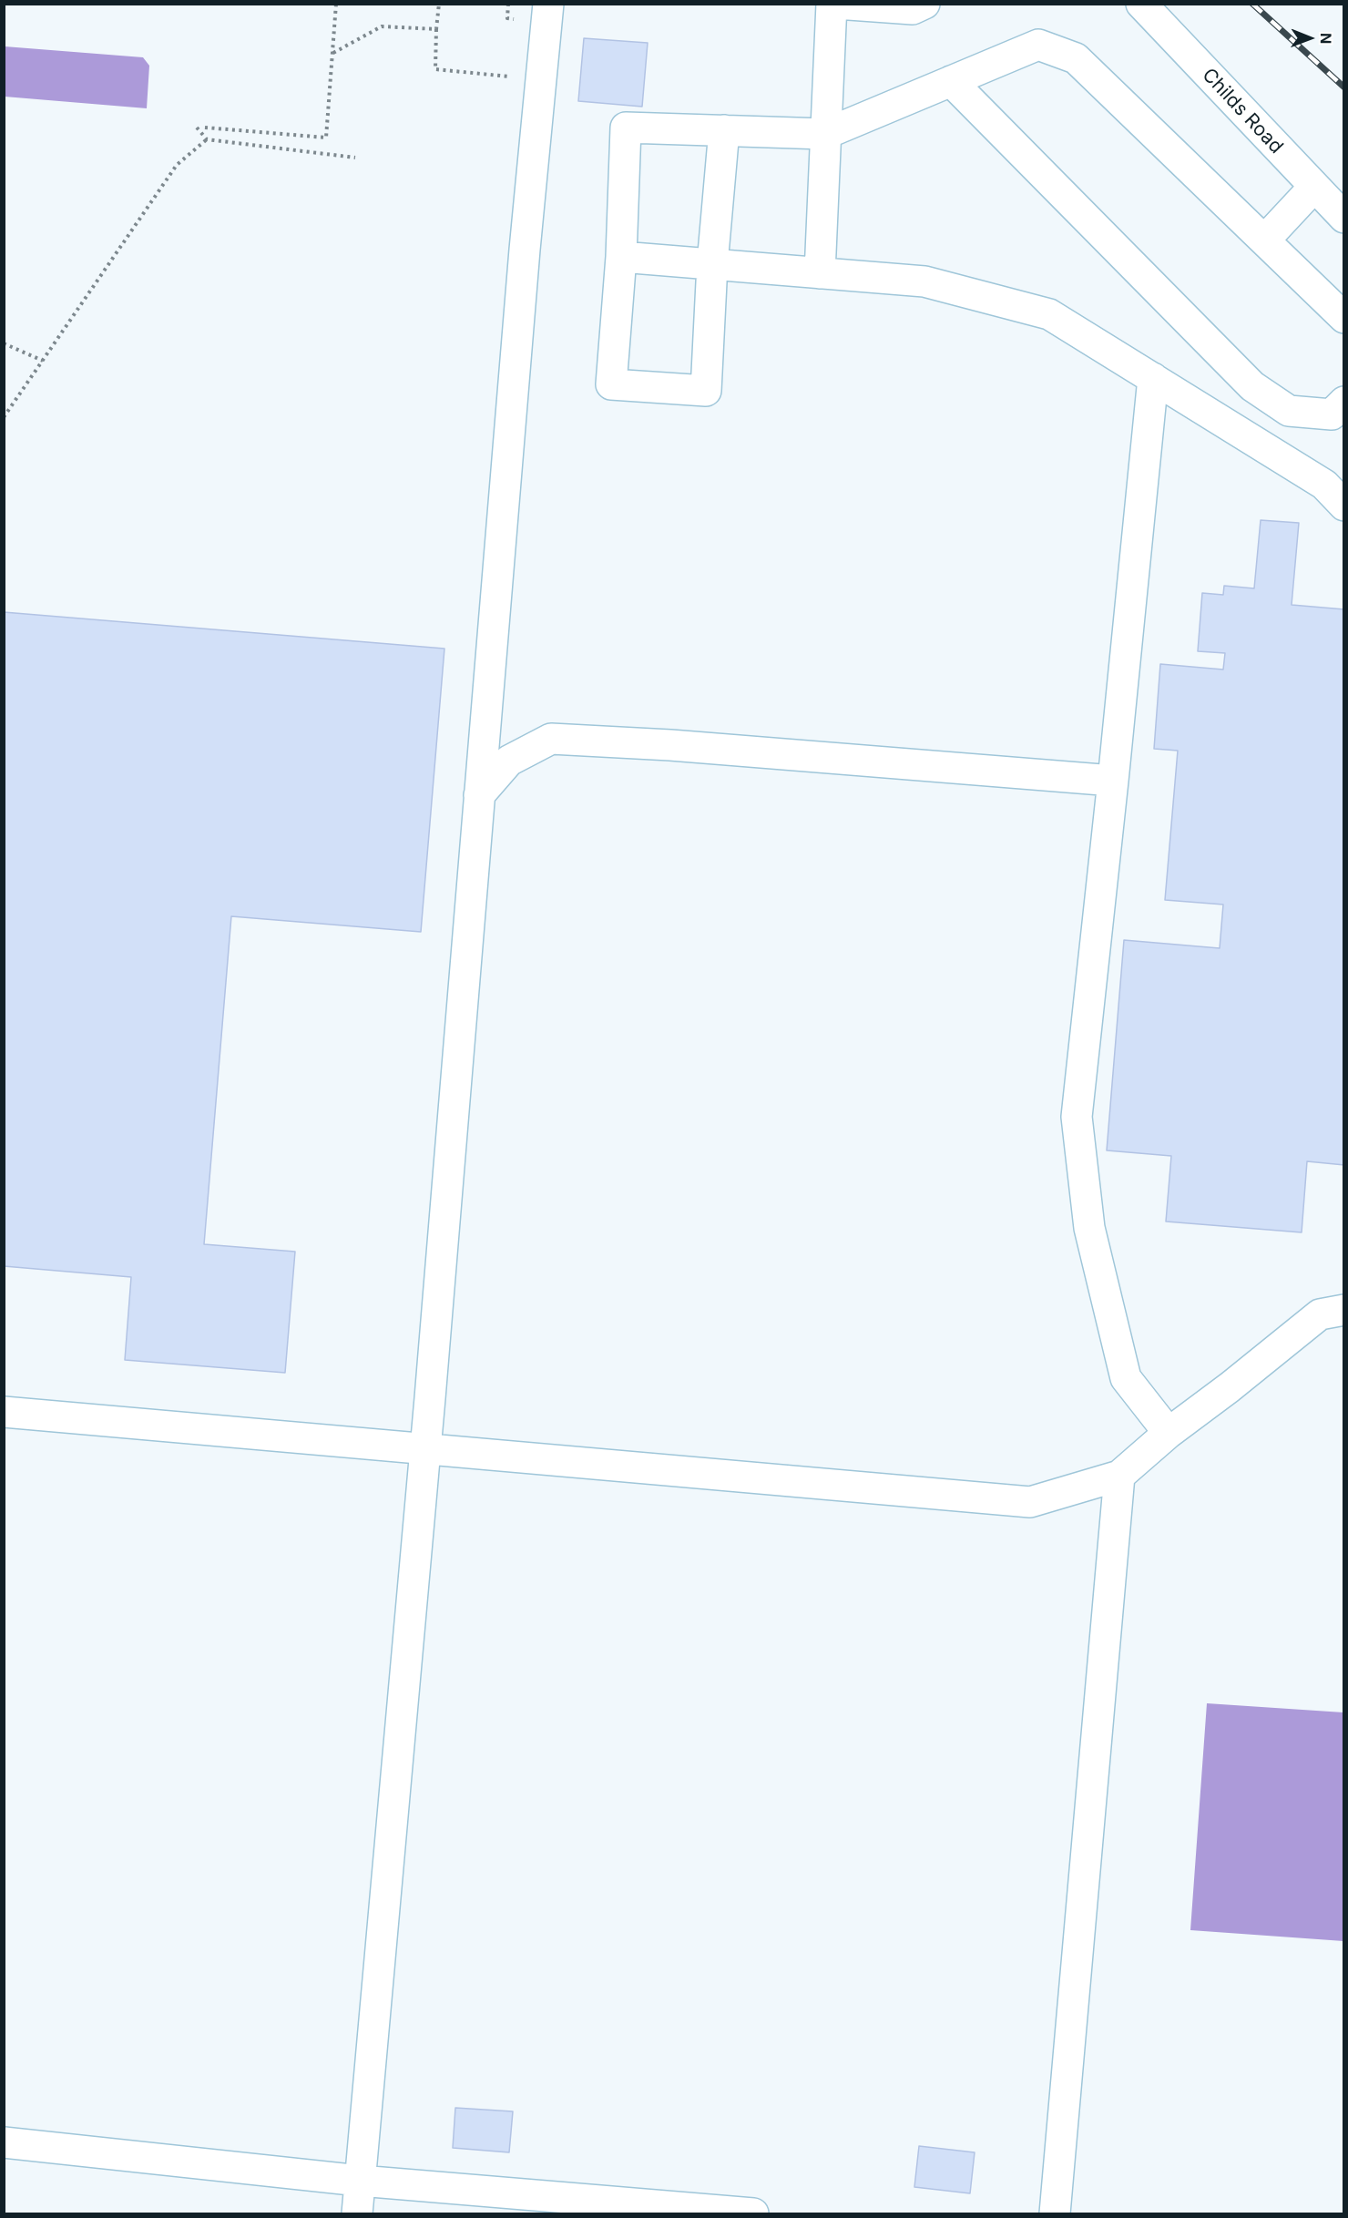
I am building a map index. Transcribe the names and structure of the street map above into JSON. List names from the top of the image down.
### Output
{
  "streets": {
    "lane": ["Childs Road"]
  },
  "north": "right"
}
